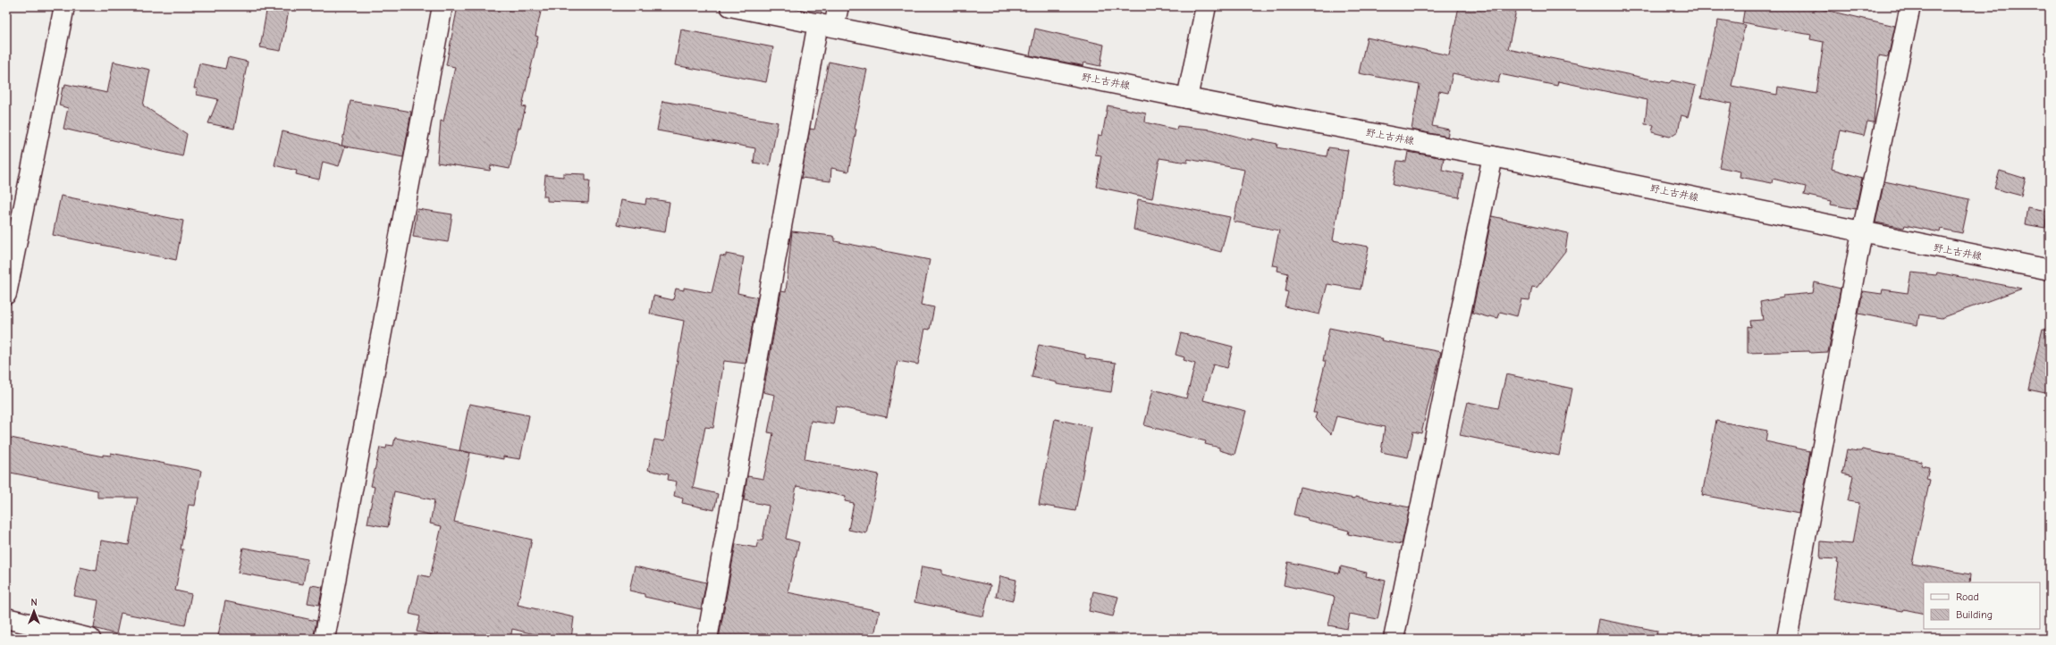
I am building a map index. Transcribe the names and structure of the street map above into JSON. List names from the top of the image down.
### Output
{
  "streets": {
    "street": ["野上古井線"]
  },
  "legend": ["Road", "Building"],
  "north": "top"
}
